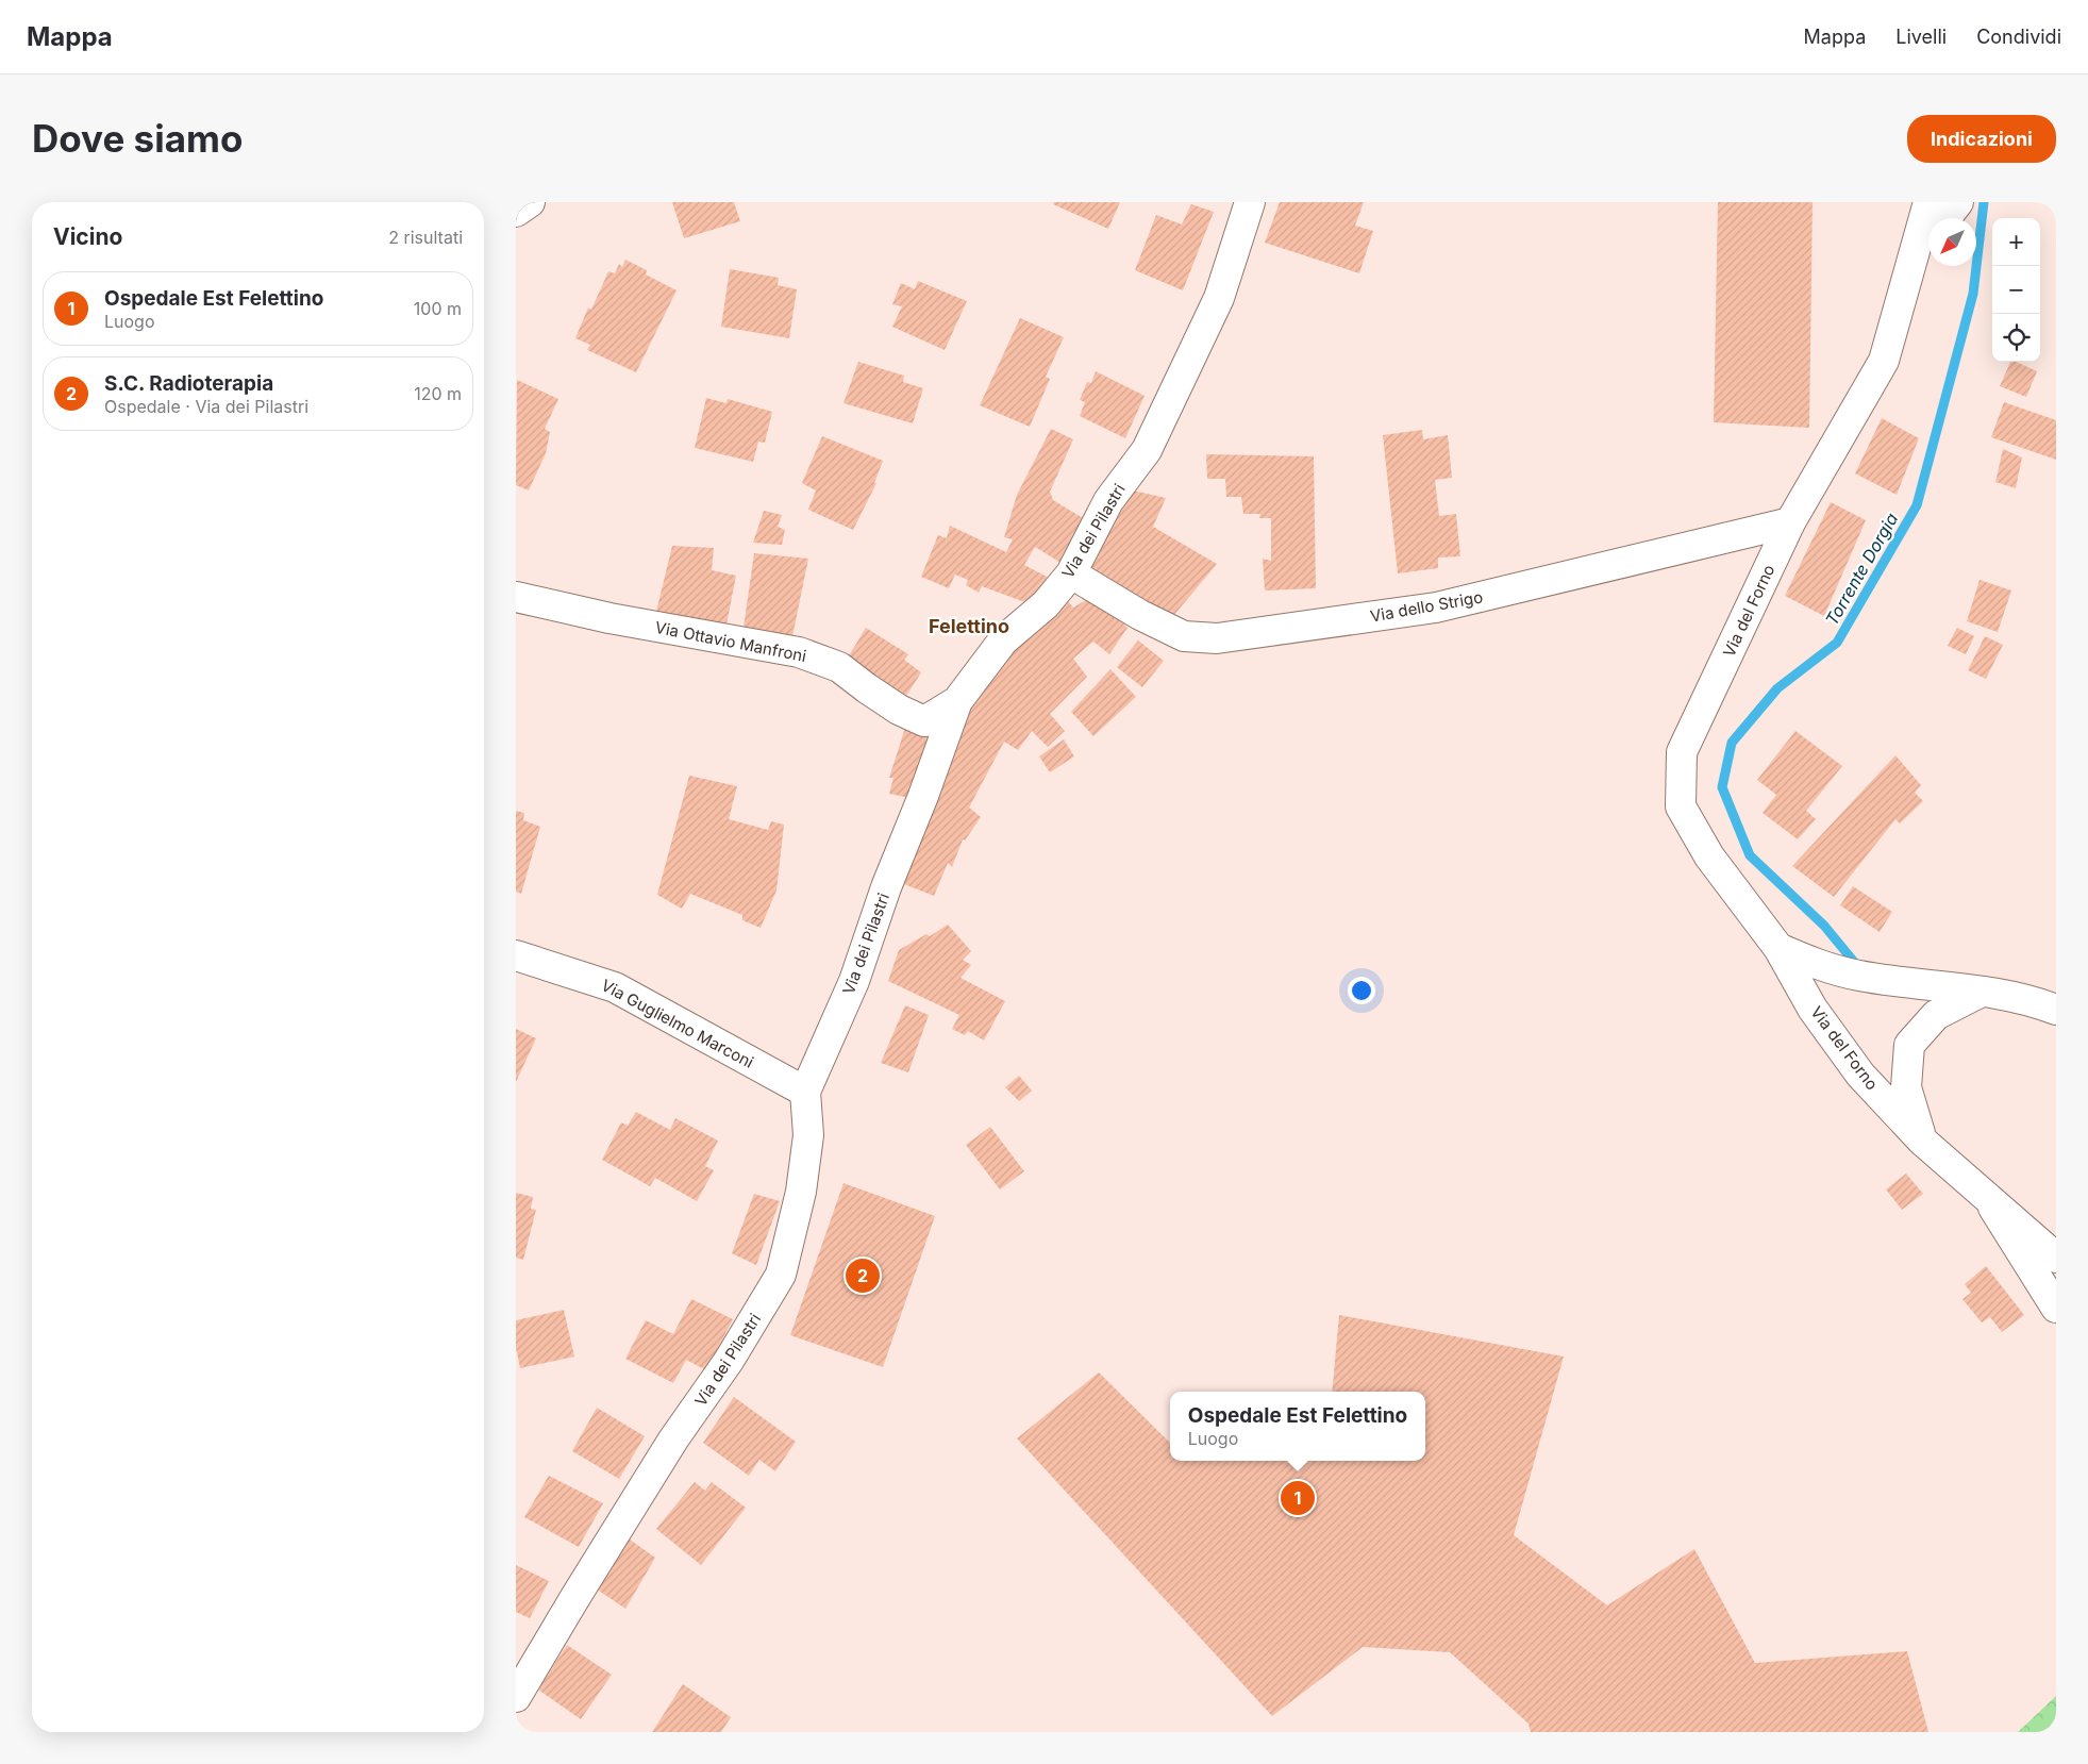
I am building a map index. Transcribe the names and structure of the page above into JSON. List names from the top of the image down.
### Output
{
  "streets": {
    "street": [
      "Via dei Pilastri",
      "Via dello Strigo",
      "Via del Forno",
      "Via Ottavio Manfroni",
      "Via Guglielmo Marconi"
    ]
  },
  "crossings": [
    ["Via dei Pilastri", "Via dello Strigo"],
    ["Via dei Pilastri", "Via Ottavio Manfroni"],
    ["Via dei Pilastri", "Via Guglielmo Marconi"],
    ["Via dello Strigo", "Via del Forno"]
  ],
  "districts": ["Felettino"],
  "water": ["Torrente Dorgia"],
  "north": "bottom left",
  "page": {
    "header": "Mappa",
    "nav": ["Mappa", "Livelli", "Condividi"],
    "buttons": "Indicazioni",
    "title": "Dove siamo",
    "heading": ["Vicino", "2 risultati"],
    "map_buttons": ["+", "−"],
    "list": [
      {
        "mark": "1",
        "name": "Ospedale Est Felettino",
        "note": "Luogo",
        "value": "100 m"
      },
      {
        "mark": "2",
        "name": "S.C. Radioterapia",
        "note": "Ospedale · Via dei Pilastri",
        "value": "120 m"
      }
    ],
    "pins": ["2", "1"],
    "popup": ["Ospedale Est Felettino", "Luogo"]
  }
}
